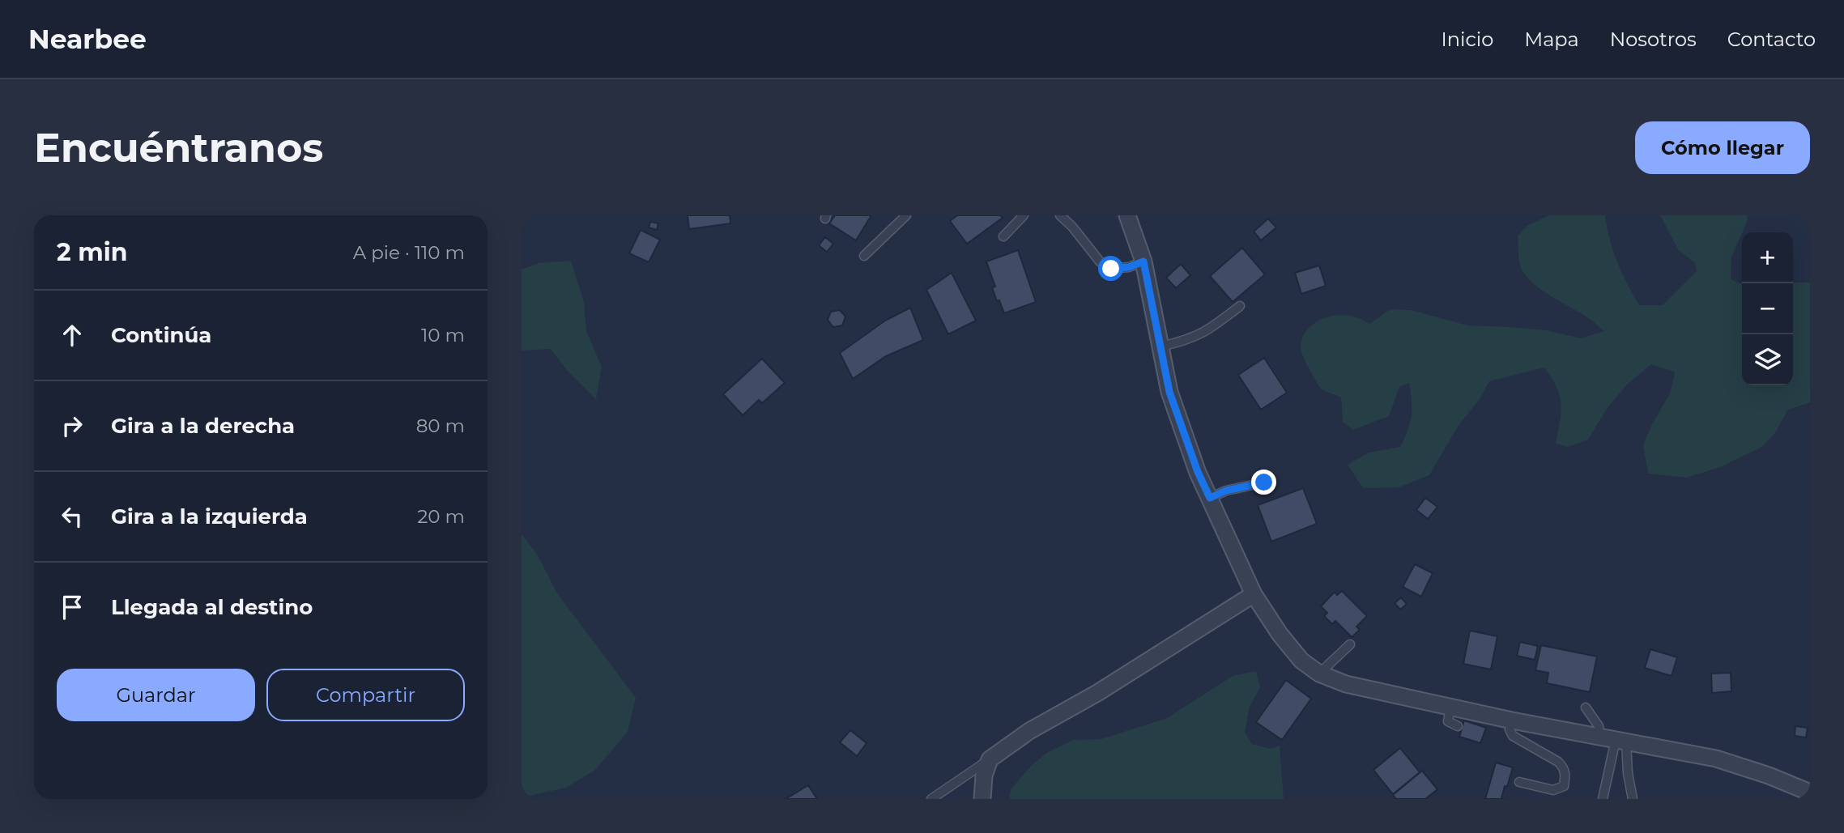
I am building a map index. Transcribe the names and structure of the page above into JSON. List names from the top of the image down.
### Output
{
  "page": {
    "header": "Nearbee",
    "nav": [
      "Inicio",
      "Mapa",
      "Nosotros",
      "Contacto"
    ],
    "buttons": [
      "Cómo llegar",
      ["Guardar", "Compartir"]
    ],
    "title": "Encuéntranos",
    "heading": ["2 min", "A pie · 110 m"],
    "map_buttons": ["+", "−"],
    "list": [
      ["Continúa", "10 m"],
      ["Gira a la derecha", "80 m"],
      ["Gira a la izquierda", "20 m"],
      "Llegada al destino"
    ]
  }
}
